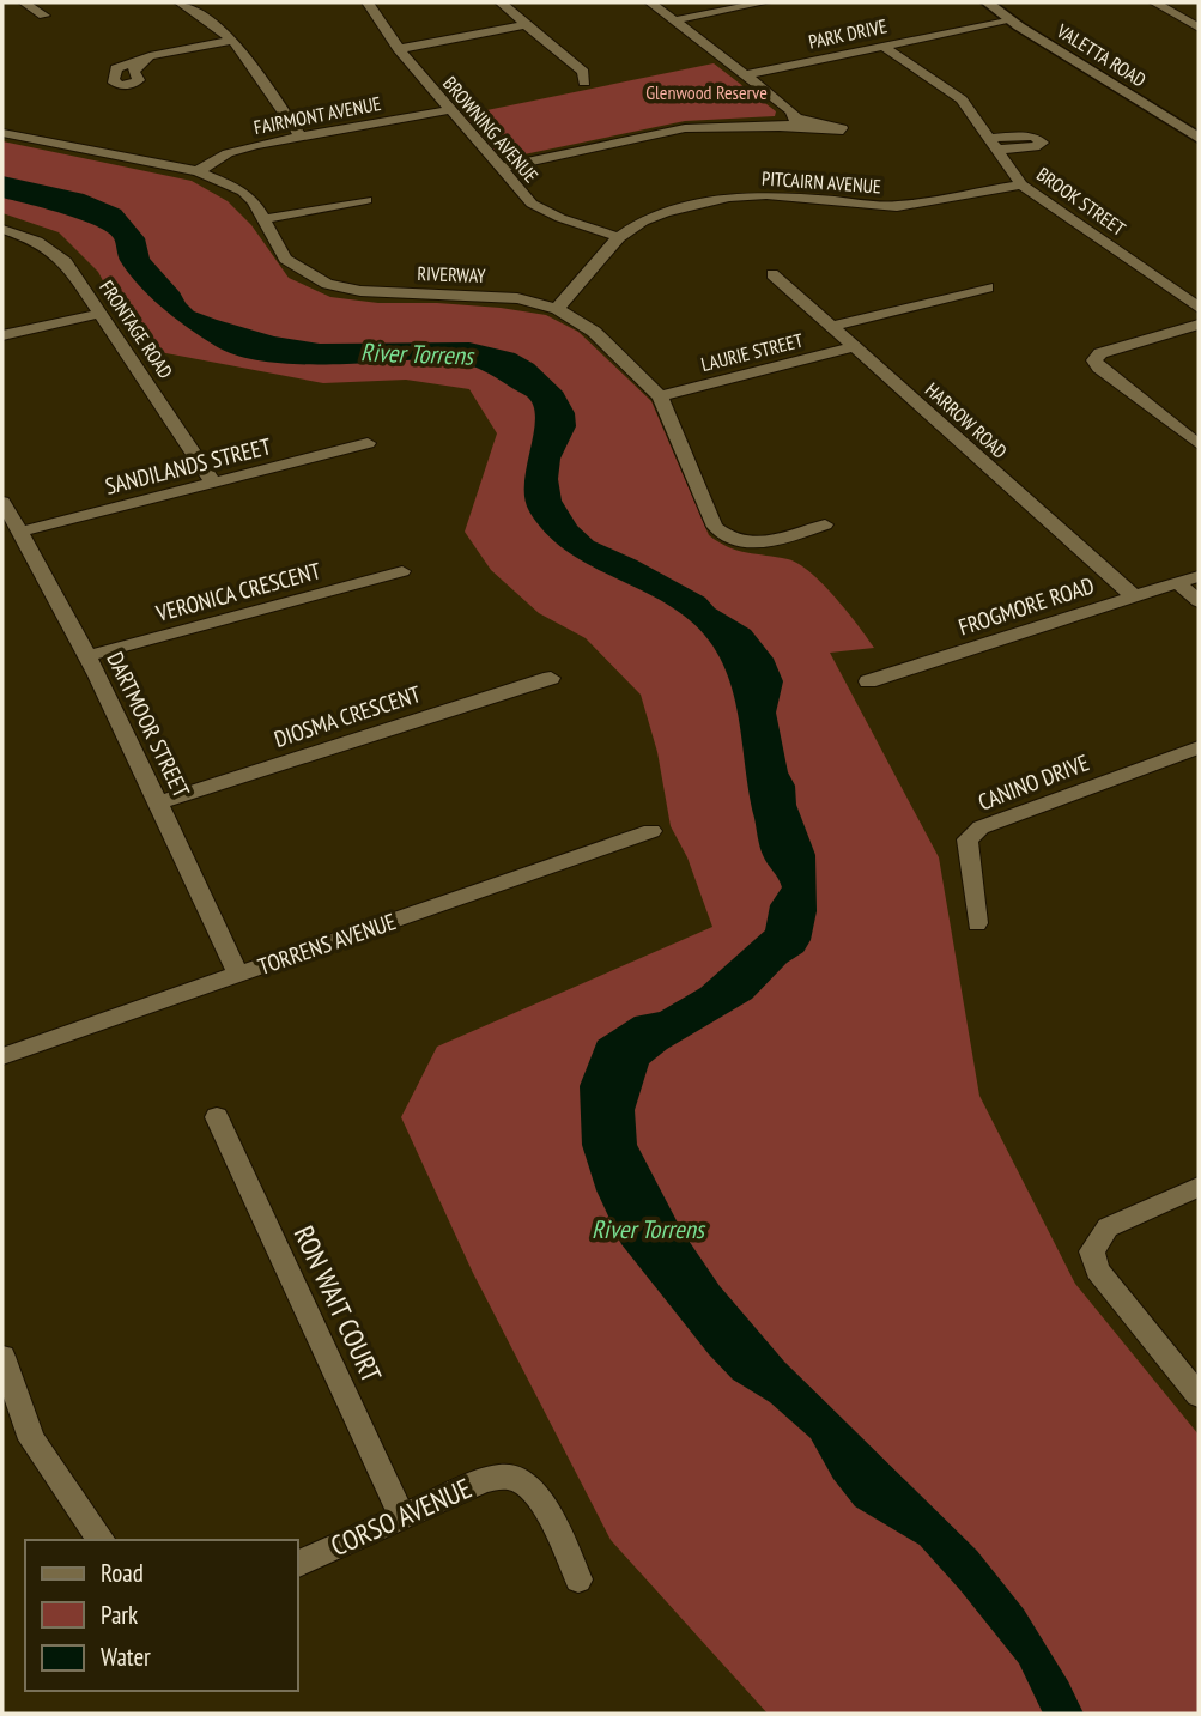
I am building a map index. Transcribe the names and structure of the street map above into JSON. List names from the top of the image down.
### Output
{
  "streets": {
    "street": [
      "PARK DRIVE",
      "VALETTA ROAD",
      "FAIRMONT AVENUE",
      "BROWNING AVENUE",
      "PITCAIRN AVENUE",
      "BROOK STREET",
      "RIVERWAY",
      "FRONTAGE ROAD",
      "LAURIE STREET",
      "HARROW ROAD",
      "SANDILANDS STREET",
      "VERONICA CRESCENT",
      "FROGMORE ROAD",
      "DIOSMA CRESCENT",
      "DARTMOOR STREET",
      "CANINO DRIVE",
      "TORRENS AVENUE",
      "RON WAIT COURT",
      "CORSO AVENUE"
    ]
  },
  "crossings": [
    ["PARK DRIVE", "VALETTA ROAD"],
    ["PARK DRIVE", "BROOK STREET"],
    ["FAIRMONT AVENUE", "BROWNING AVENUE"],
    ["FAIRMONT AVENUE", "RIVERWAY"],
    ["BROWNING AVENUE", "PITCAIRN AVENUE"],
    ["PITCAIRN AVENUE", "BROOK STREET"],
    ["PITCAIRN AVENUE", "RIVERWAY"],
    ["RIVERWAY", "LAURIE STREET"],
    ["FRONTAGE ROAD", "SANDILANDS STREET"],
    ["LAURIE STREET", "HARROW ROAD"],
    ["HARROW ROAD", "FROGMORE ROAD"],
    ["SANDILANDS STREET", "DARTMOOR STREET"],
    ["VERONICA CRESCENT", "DARTMOOR STREET"],
    ["DIOSMA CRESCENT", "DARTMOOR STREET"],
    ["DARTMOOR STREET", "TORRENS AVENUE"],
    ["RON WAIT COURT", "CORSO AVENUE"]
  ],
  "water": ["River Torrens"],
  "parks": ["Glenwood Reserve"],
  "legend": ["Road", "Park", "Water"]
}
